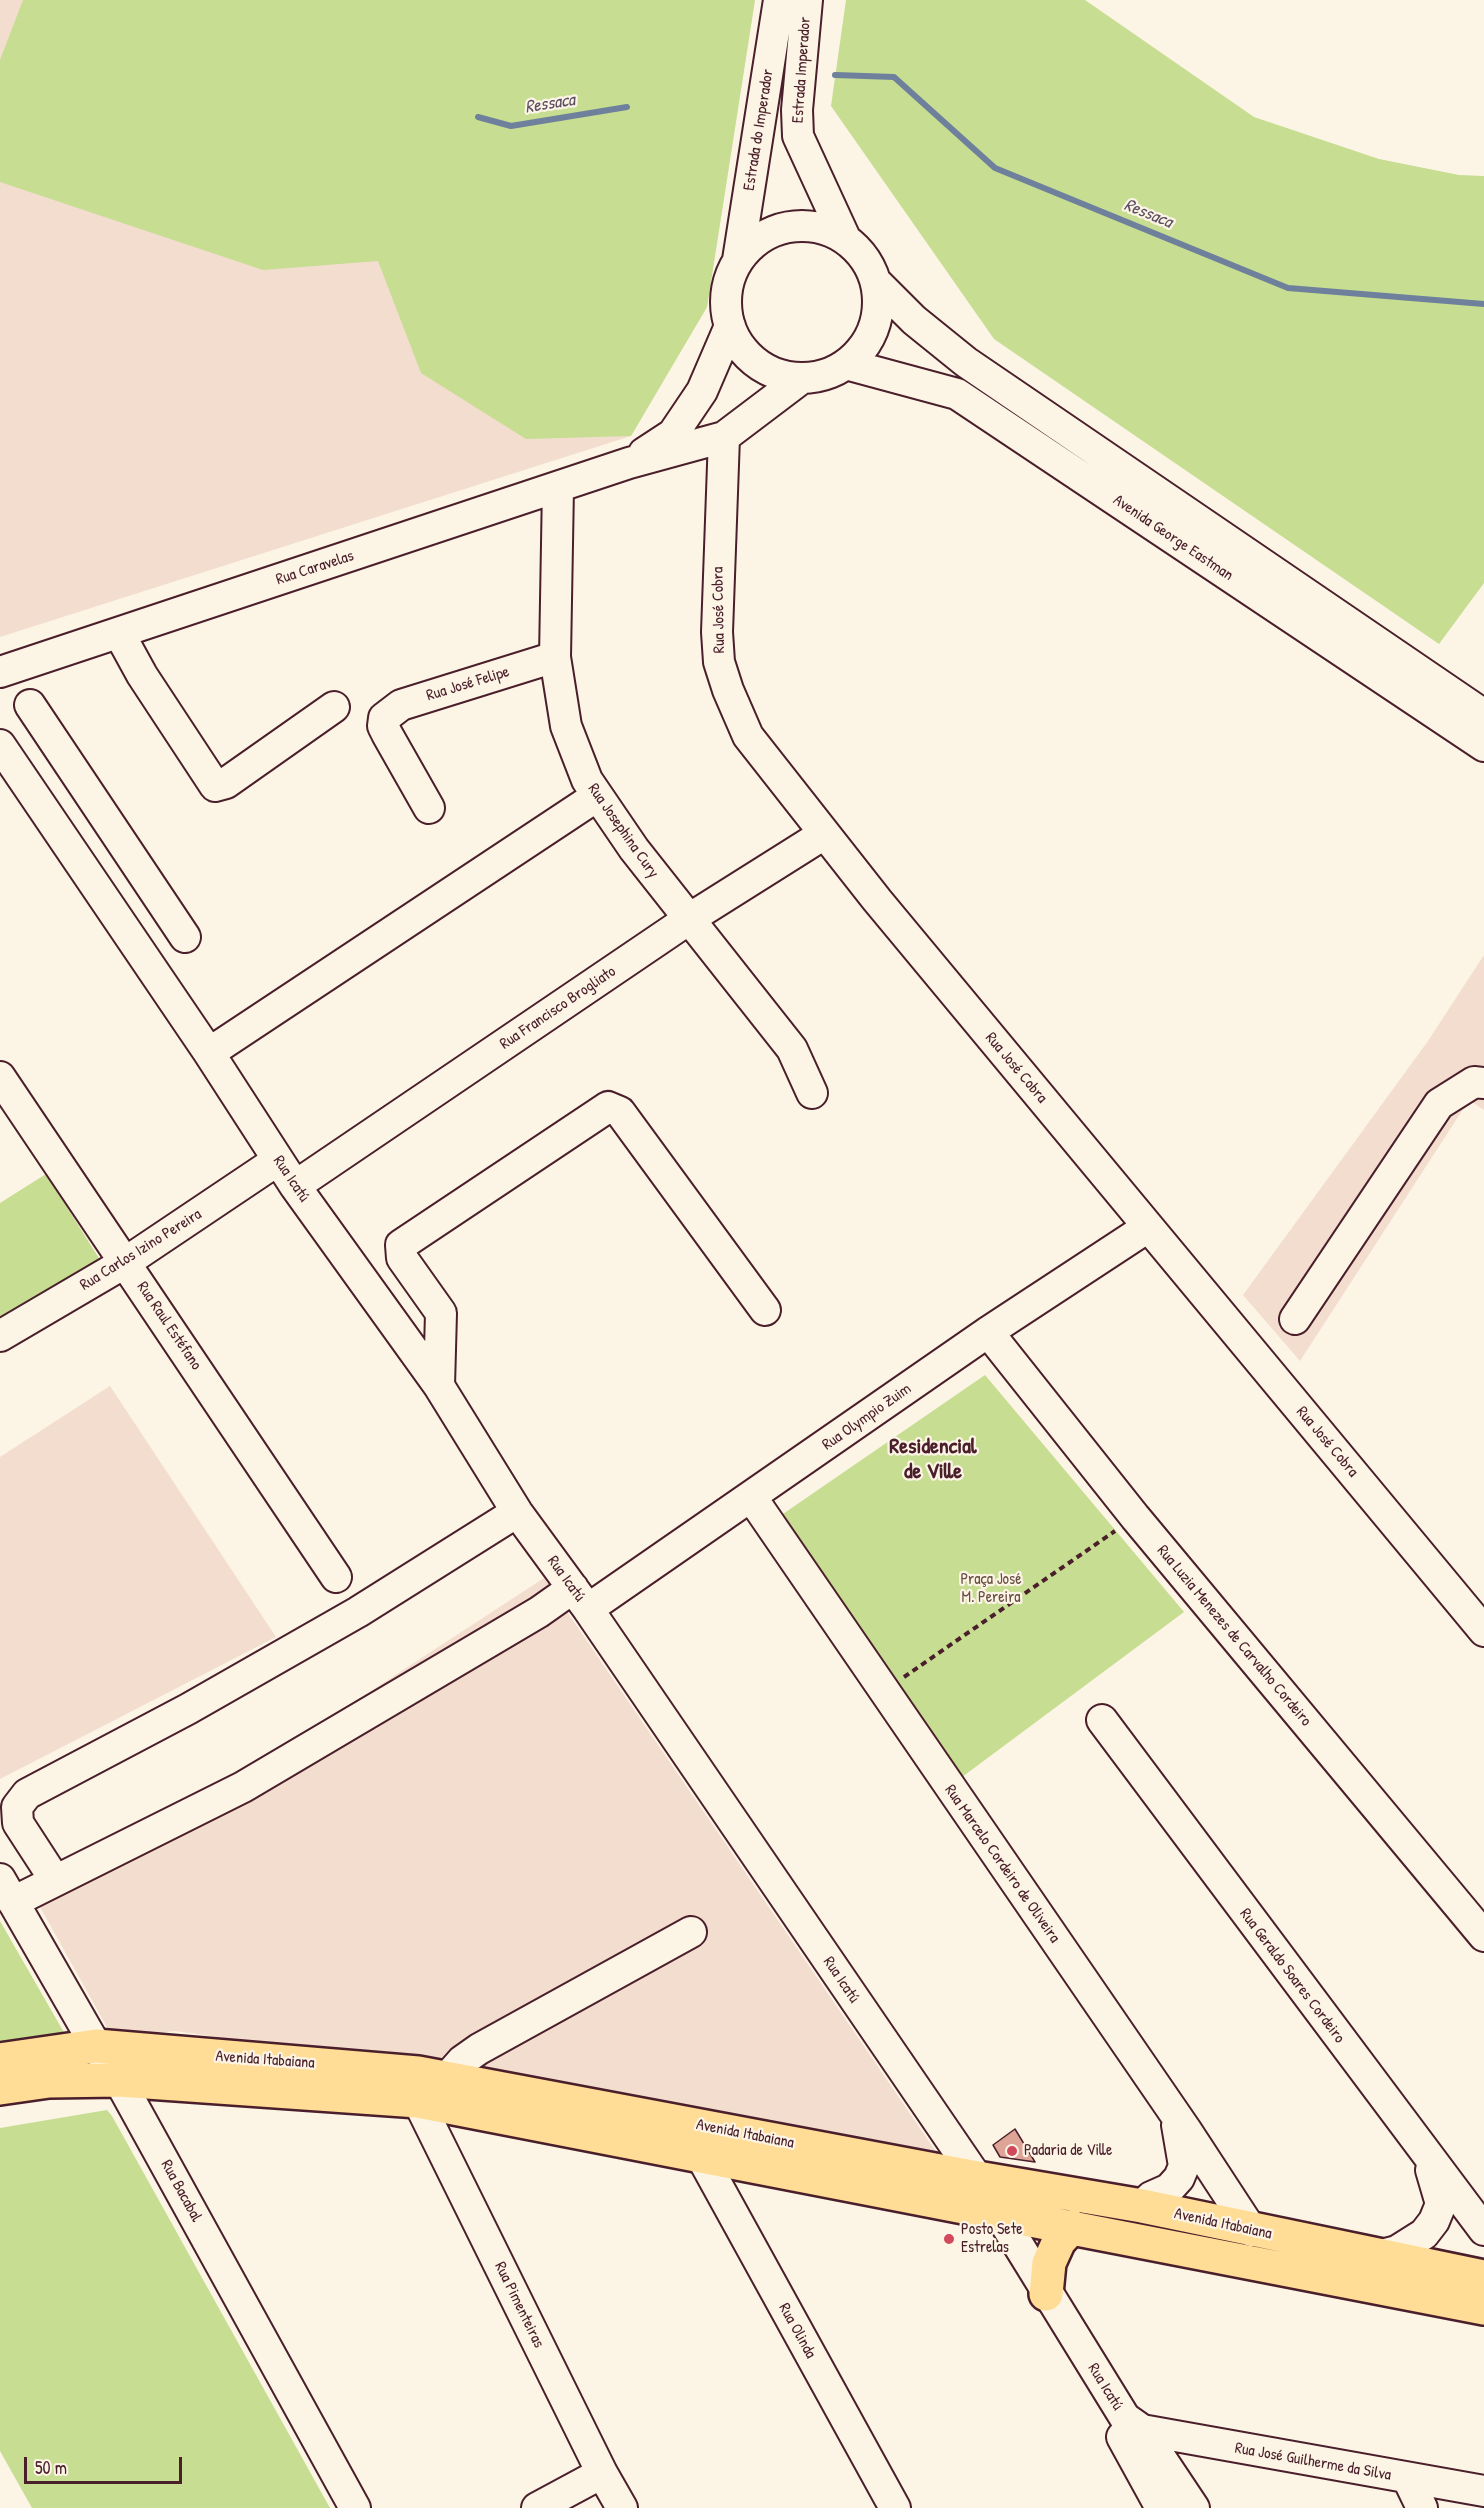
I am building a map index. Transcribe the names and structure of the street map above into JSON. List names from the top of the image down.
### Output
{
  "streets": {
    "main road": ["Avenida Itabaiana"],
    "street": [
      "Estrada Imperador",
      "Estrada do Imperador",
      "Avenida George Eastman",
      "Rua Caravelas",
      "Rua José Cobra",
      "Rua José Felipe",
      "Rua Josephina Cury",
      "Rua Francisco Brogliato",
      "Rua Icatú",
      "Rua Carlos Izino Pereira",
      "Rua Raul Estéfano",
      "Rua Olympio Zuim",
      "Rua Luzia Menezes de Carvalho Cordeiro",
      "Rua Marcelo Cordeiro de Oliveira",
      "Rua Geraldo Soares Cordeiro",
      "Rua Bacabal",
      "Rua Pimenteiras",
      "Rua Olinda",
      "Rua José Guilherme da Silva"
    ]
  },
  "crossings": [
    ["Estrada Imperador", "Estrada do Imperador"],
    ["Estrada Imperador", "Avenida George Eastman"],
    ["Estrada do Imperador", "Avenida George Eastman"],
    ["Rua Caravelas", "Rua Josephina Cury"],
    ["Rua José Cobra", "Rua Francisco Brogliato"],
    ["Rua José Cobra", "Rua Olympio Zuim"],
    ["Rua José Felipe", "Rua Josephina Cury"],
    ["Rua Josephina Cury", "Rua Francisco Brogliato"],
    ["Rua Francisco Brogliato", "Rua Icatú"],
    ["Rua Icatú", "Rua Carlos Izino Pereira"],
    ["Rua Icatú", "Rua Olympio Zuim"],
    ["Rua Icatú", "Avenida Itabaiana"],
    ["Rua Icatú", "Rua José Guilherme da Silva"],
    ["Rua Carlos Izino Pereira", "Rua Raul Estéfano"],
    ["Rua Olympio Zuim", "Rua Luzia Menezes de Carvalho Cordeiro"],
    ["Rua Olympio Zuim", "Rua Marcelo Cordeiro de Oliveira"],
    ["Rua Olympio Zuim", "Rua Bacabal"],
    ["Rua Marcelo Cordeiro de Oliveira", "Avenida Itabaiana"],
    ["Avenida Itabaiana", "Rua Bacabal"],
    ["Avenida Itabaiana", "Rua Pimenteiras"],
    ["Avenida Itabaiana", "Rua Olinda"]
  ],
  "districts": ["Residencial de Ville"],
  "water": ["Ressaca"],
  "parks": ["Praça José M. Pereira"],
  "places": ["Padaria de Ville", "Posto Sete Estrelas"],
  "scale_bar": "50 m"
}
